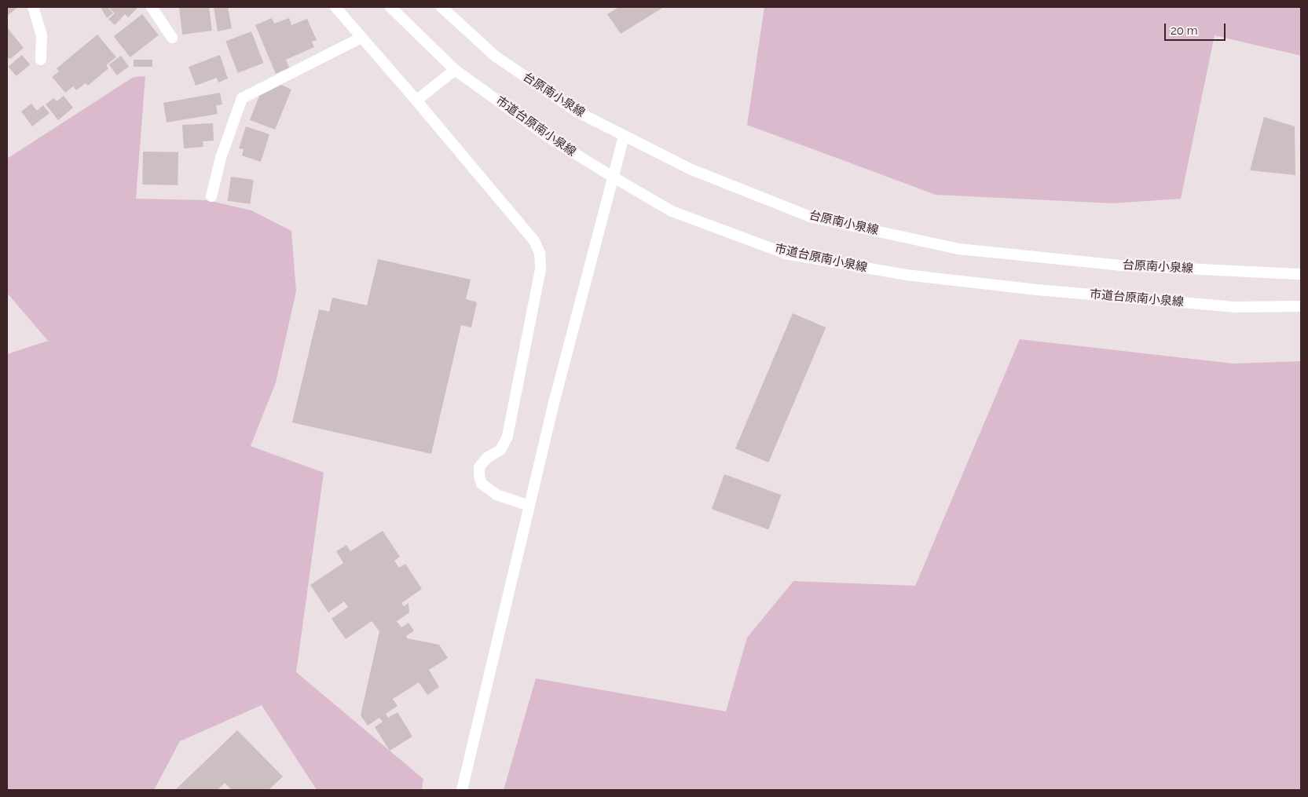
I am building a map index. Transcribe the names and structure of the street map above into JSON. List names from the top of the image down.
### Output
{
  "streets": {
    "street": ["台原南小泉線", "市道台原南小泉線"]
  },
  "scale_bar": "20 m"
}
